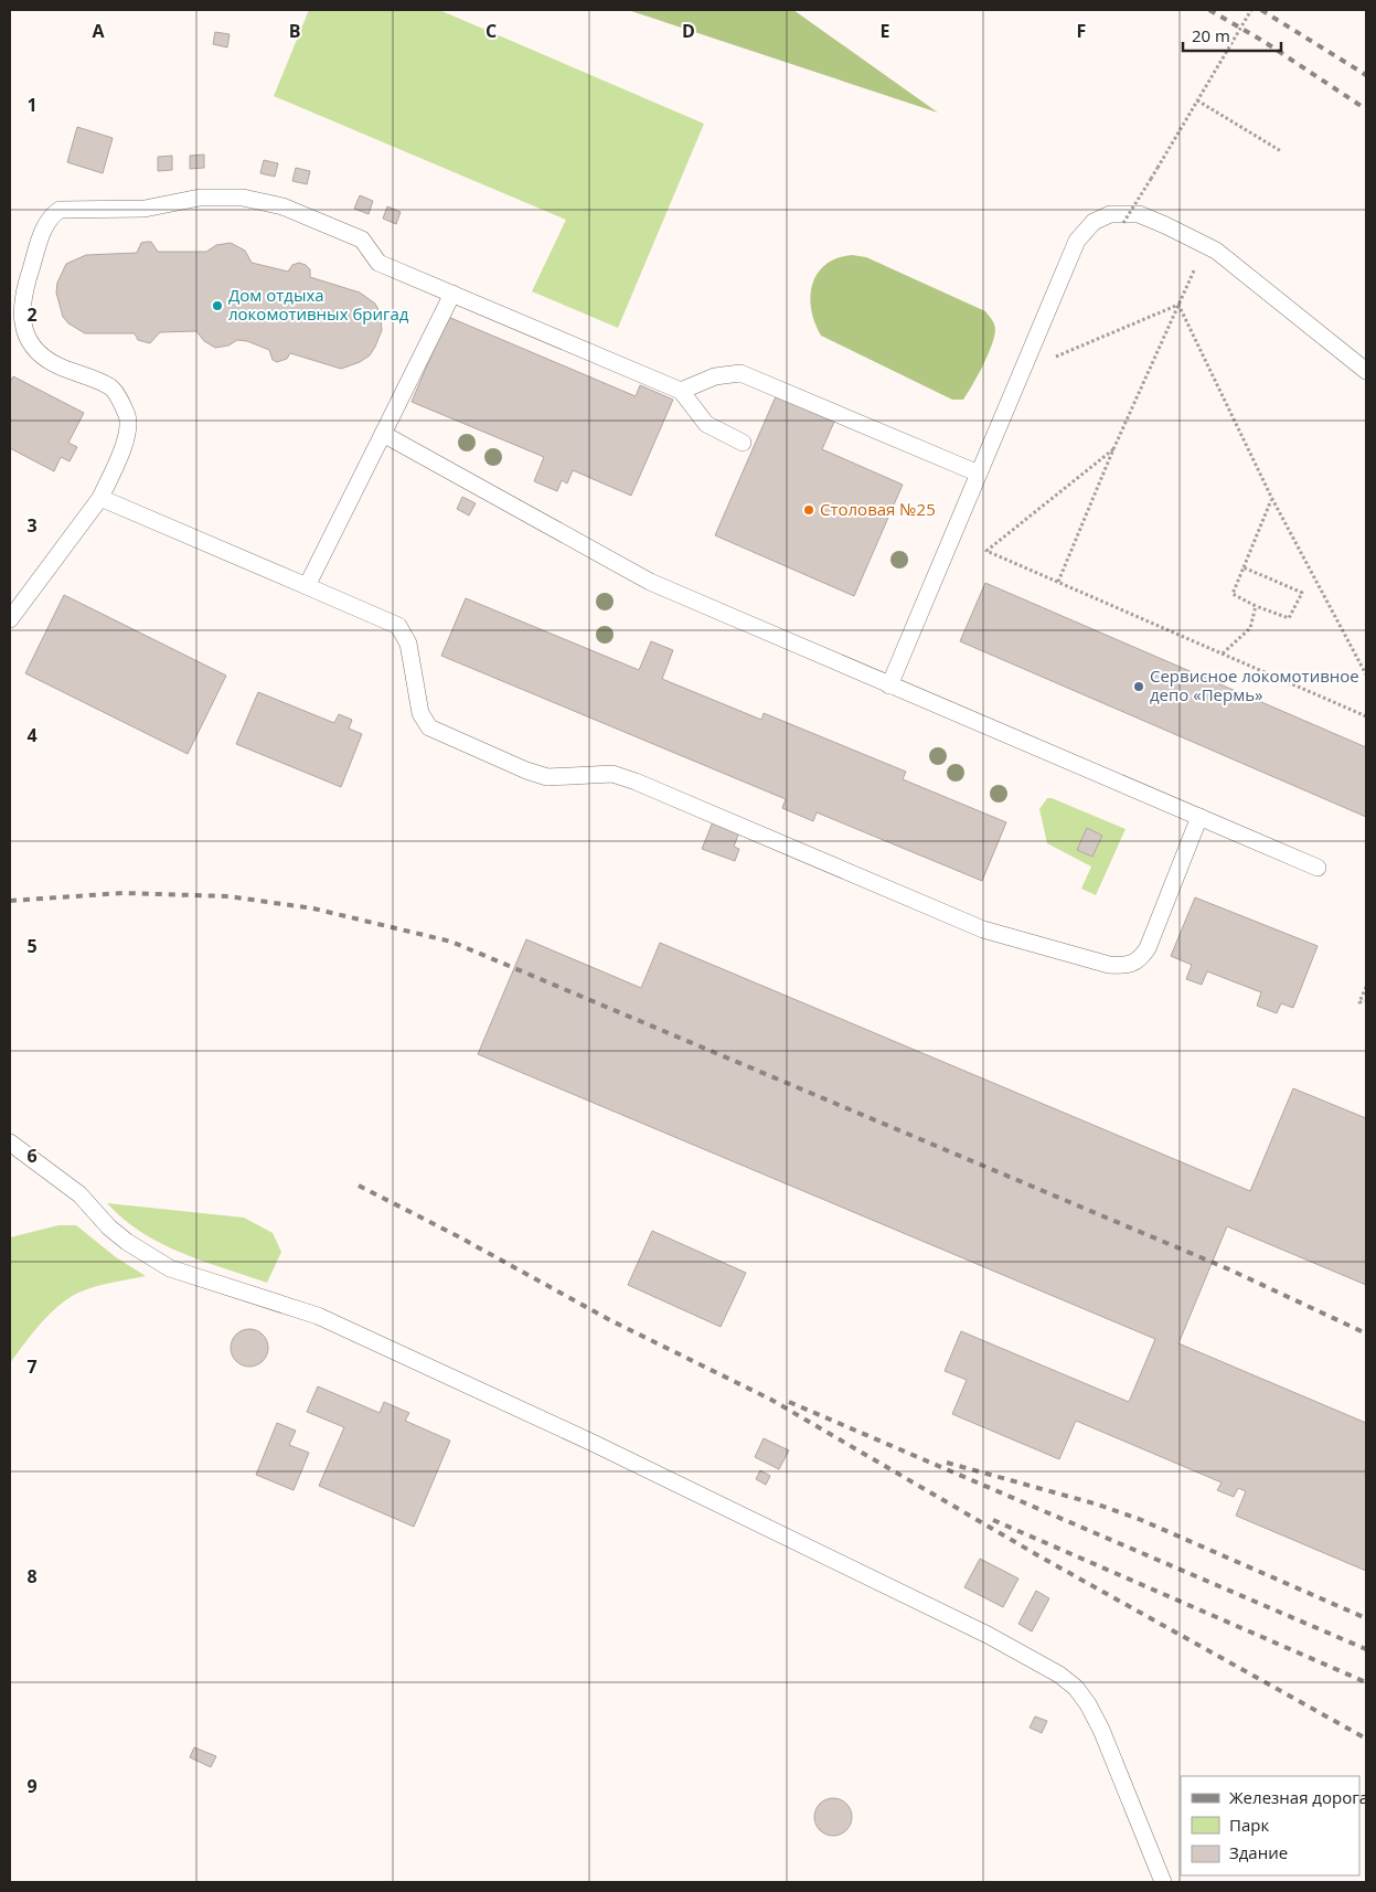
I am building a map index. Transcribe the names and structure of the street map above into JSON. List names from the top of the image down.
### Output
{
  "places": ["Дом отдыха локомотивных бригад", "Столовая №25", "Сервисное локомотивное депо «Пермь»"],
  "legend": ["Железная дорога", "Парк", "Здание"],
  "scale_bar": "20 m",
  "grid": {
    "columns": [
      "A",
      "B",
      "C",
      "D",
      "E",
      "F"
    ],
    "rows": [
      "1",
      "2",
      "3",
      "4",
      "5",
      "6",
      "7",
      "8",
      "9"
    ]
  }
}
